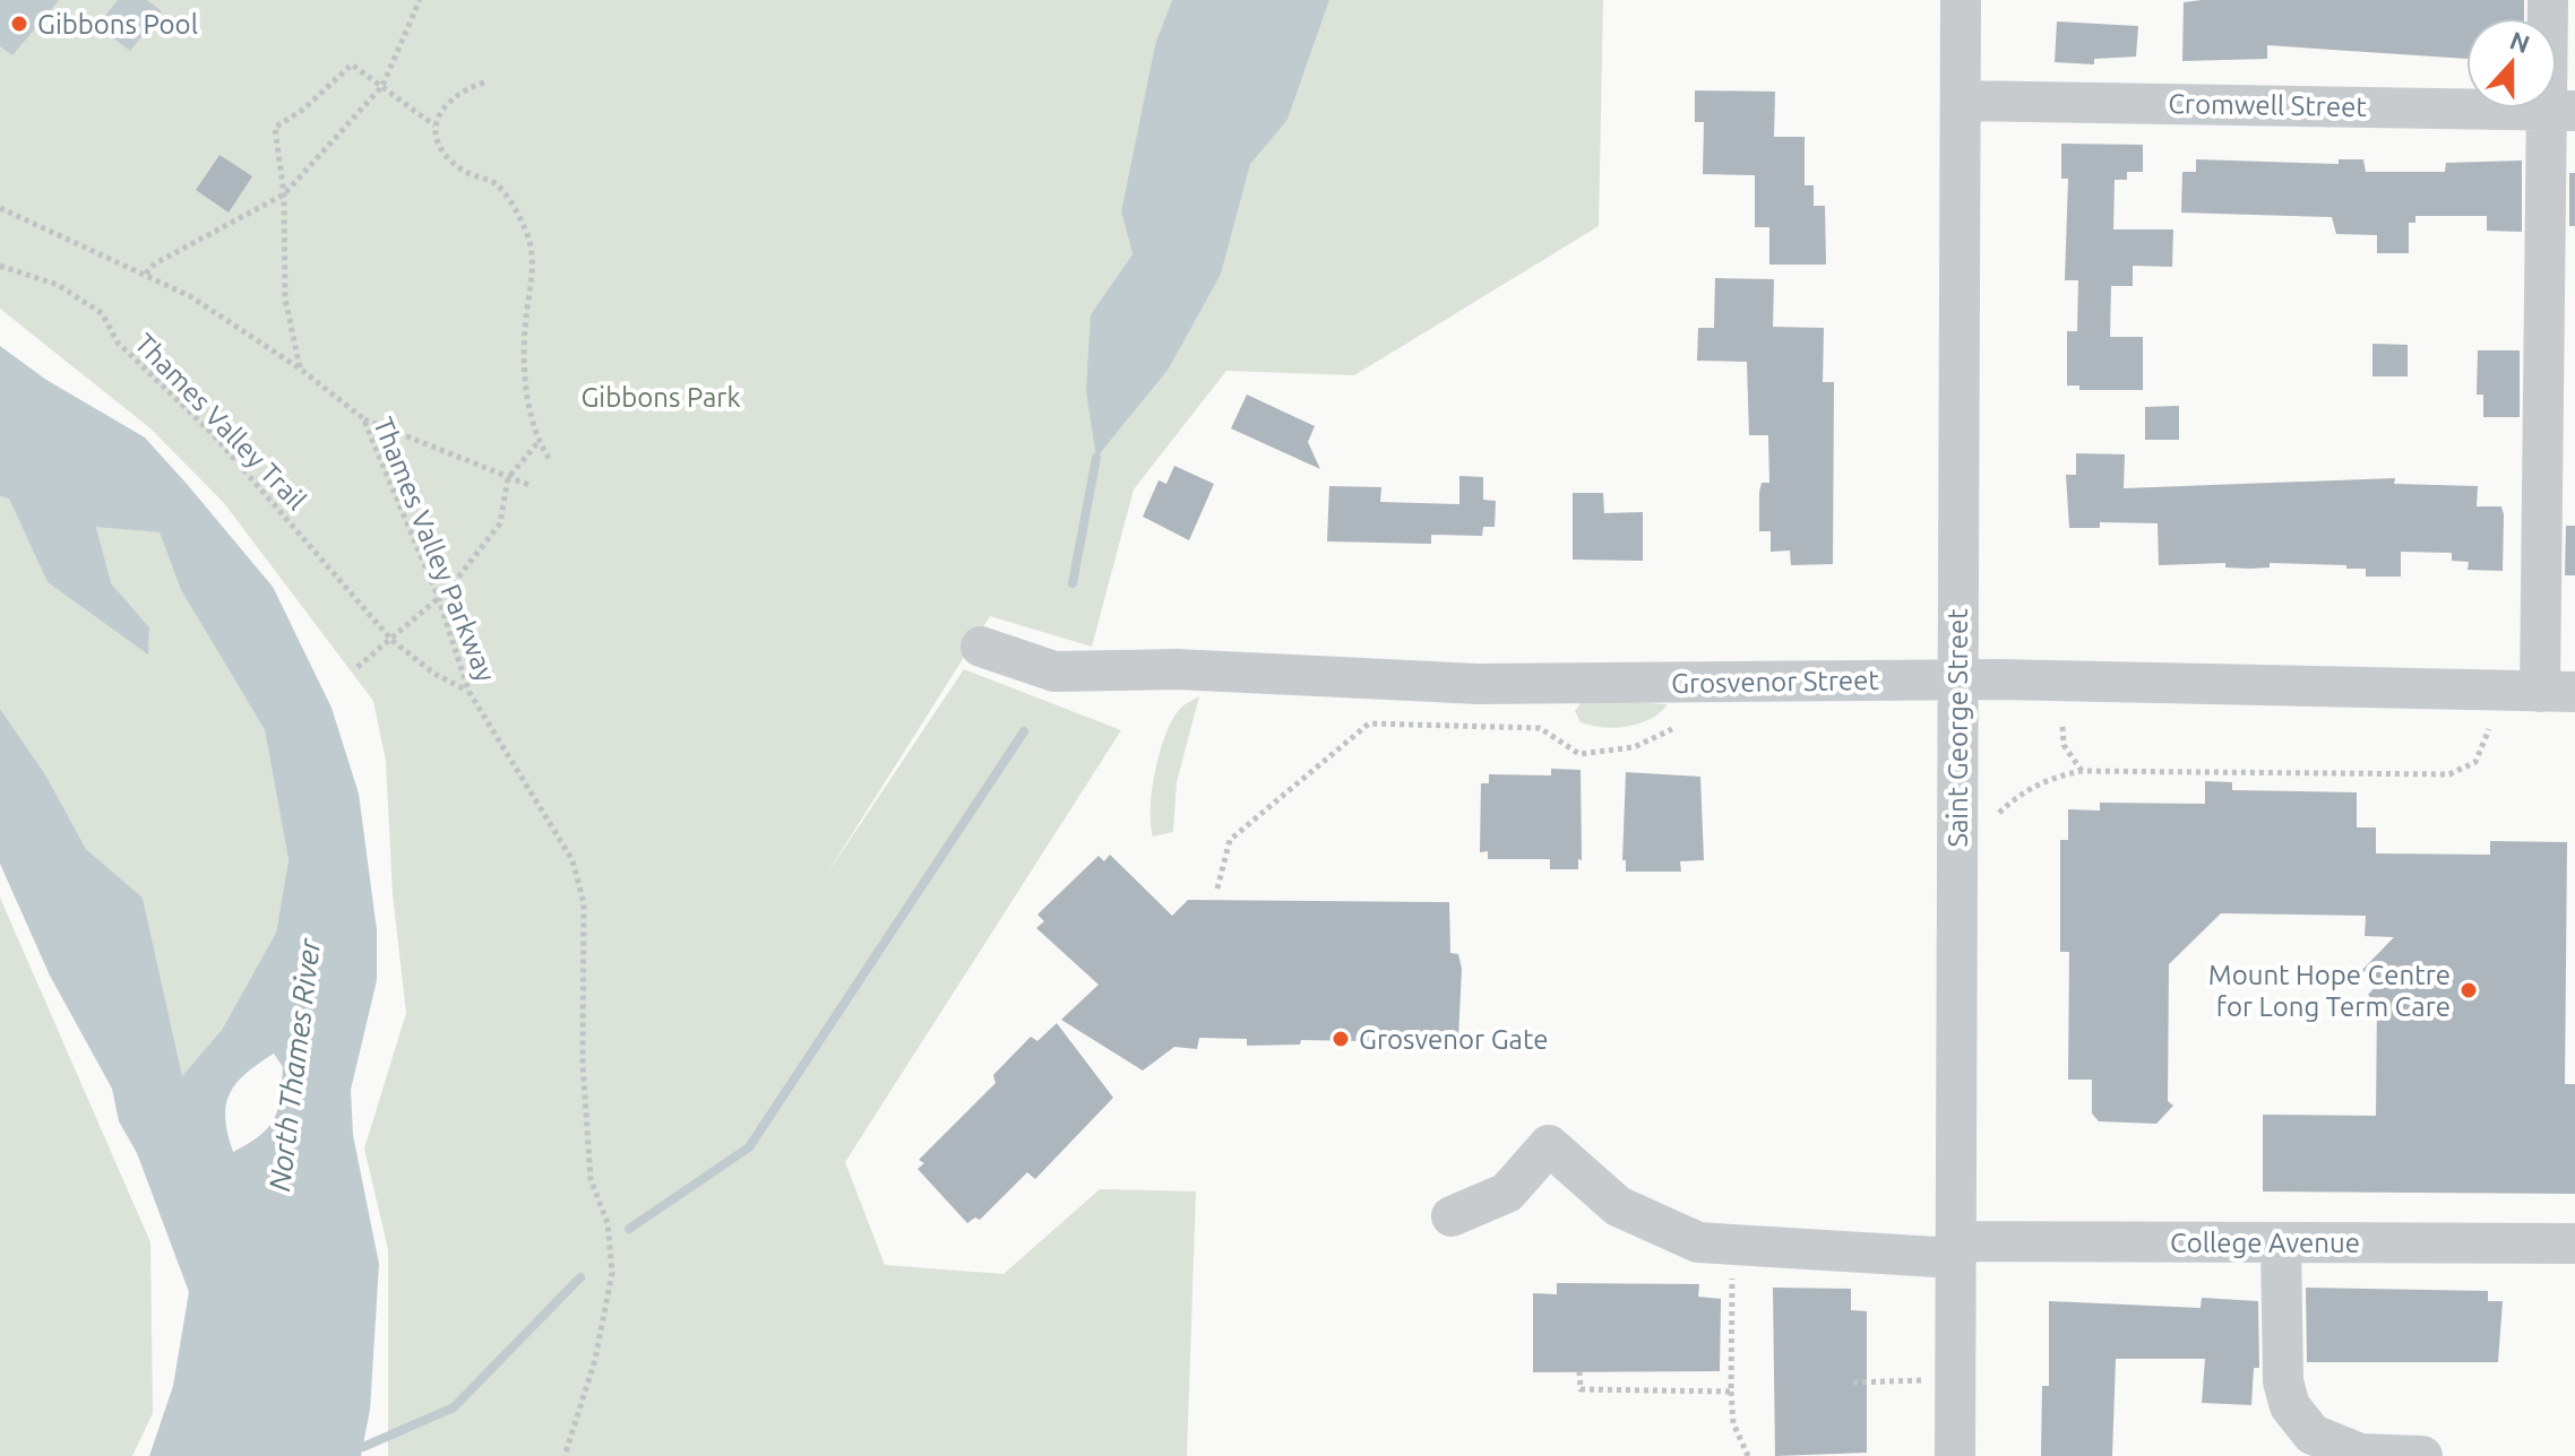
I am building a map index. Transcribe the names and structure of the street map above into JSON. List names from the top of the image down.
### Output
{
  "streets": {
    "street": [
      "Cromwell Street",
      "Grosvenor Street",
      "Saint George Street",
      "College Avenue"
    ],
    "path": ["Thames Valley Trail", "Thames Valley Parkway"]
  },
  "crossings": [
    ["Cromwell Street", "Saint George Street"],
    ["Thames Valley Trail", "Thames Valley Parkway"],
    ["Grosvenor Street", "Saint George Street"],
    ["Saint George Street", "College Avenue"]
  ],
  "water": ["North Thames River"],
  "parks": ["Gibbons Park"],
  "places": ["Gibbons Pool", "Mount Hope Centre for Long Term Care", "Grosvenor Gate"],
  "north": "top"
}
